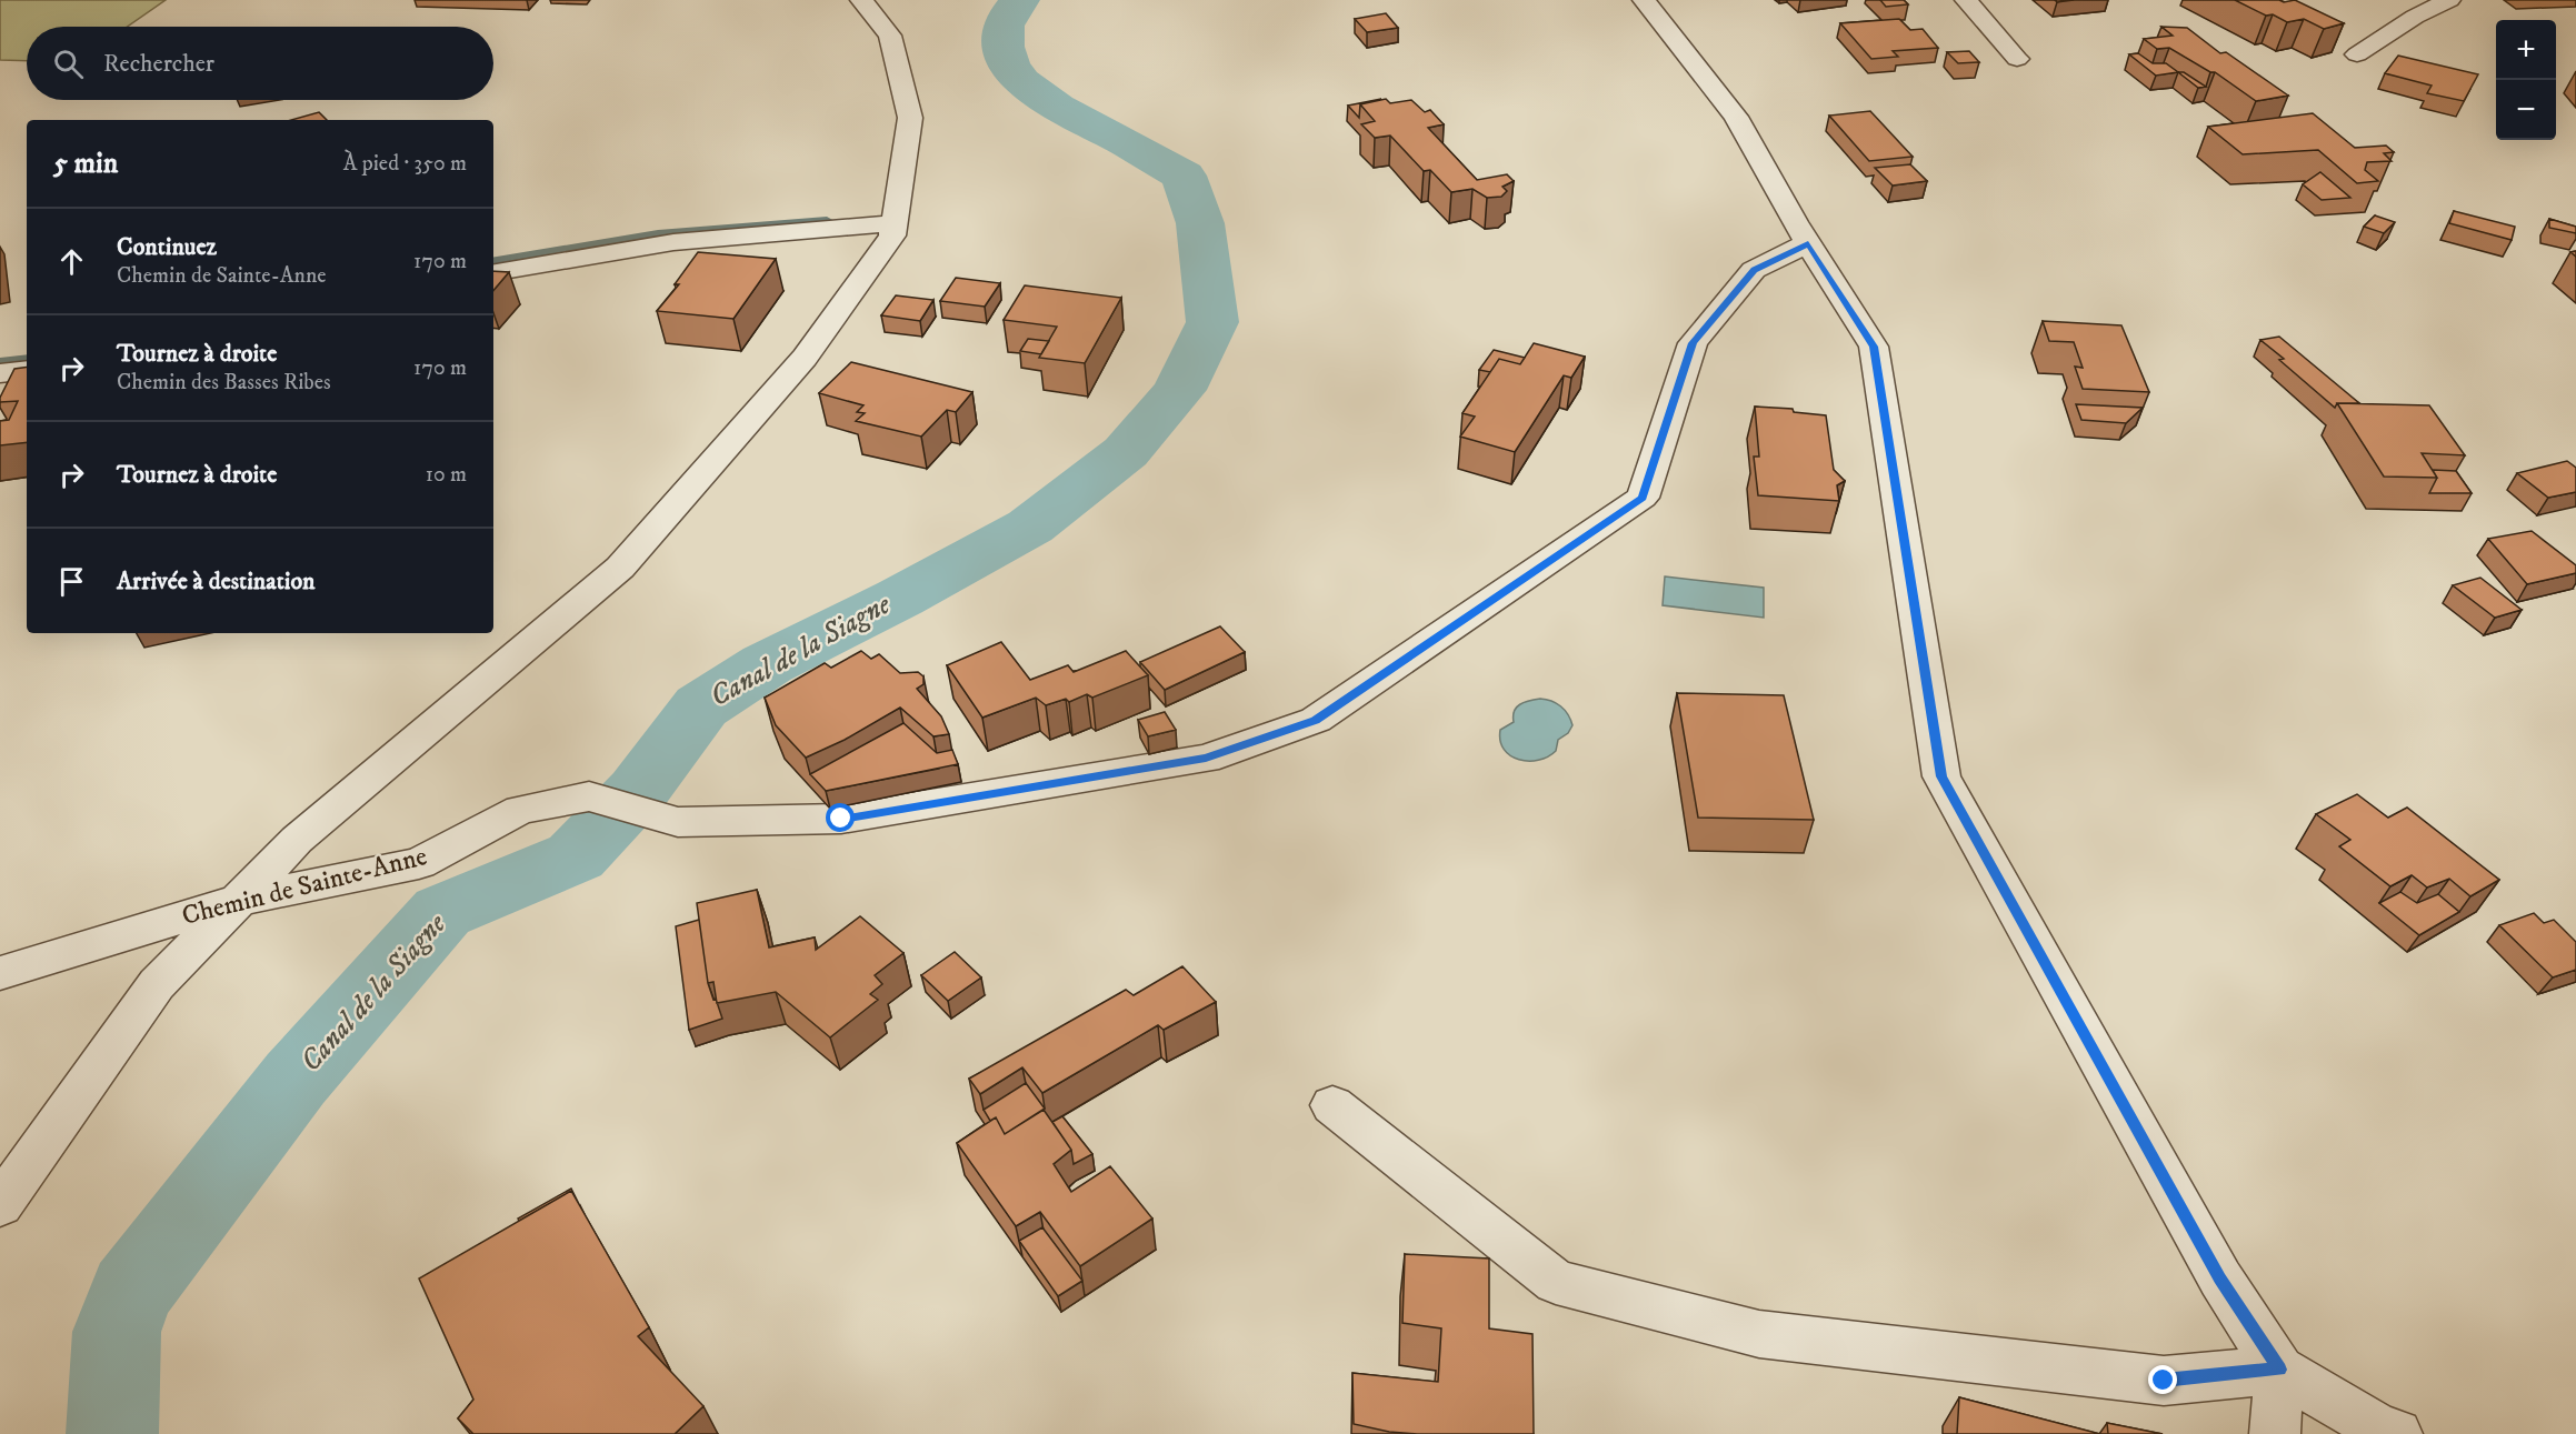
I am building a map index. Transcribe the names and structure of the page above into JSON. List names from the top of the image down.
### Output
{
  "streets": {
    "street": ["Chemin de Sainte-Anne"]
  },
  "water": ["Canal de la Siagne"],
  "page": {
    "map_buttons": ["+", "−"],
    "search": "Rechercher",
    "heading": ["5 min", "À pied · 350 m"],
    "list": [
      ["Continuez", "Chemin de Sainte-Anne", "170 m"],
      ["Tournez à droite", "Chemin des Basses Ribes", "170 m"],
      ["Tournez à droite", "10 m"],
      "Arrivée à destination"
    ]
  }
}
